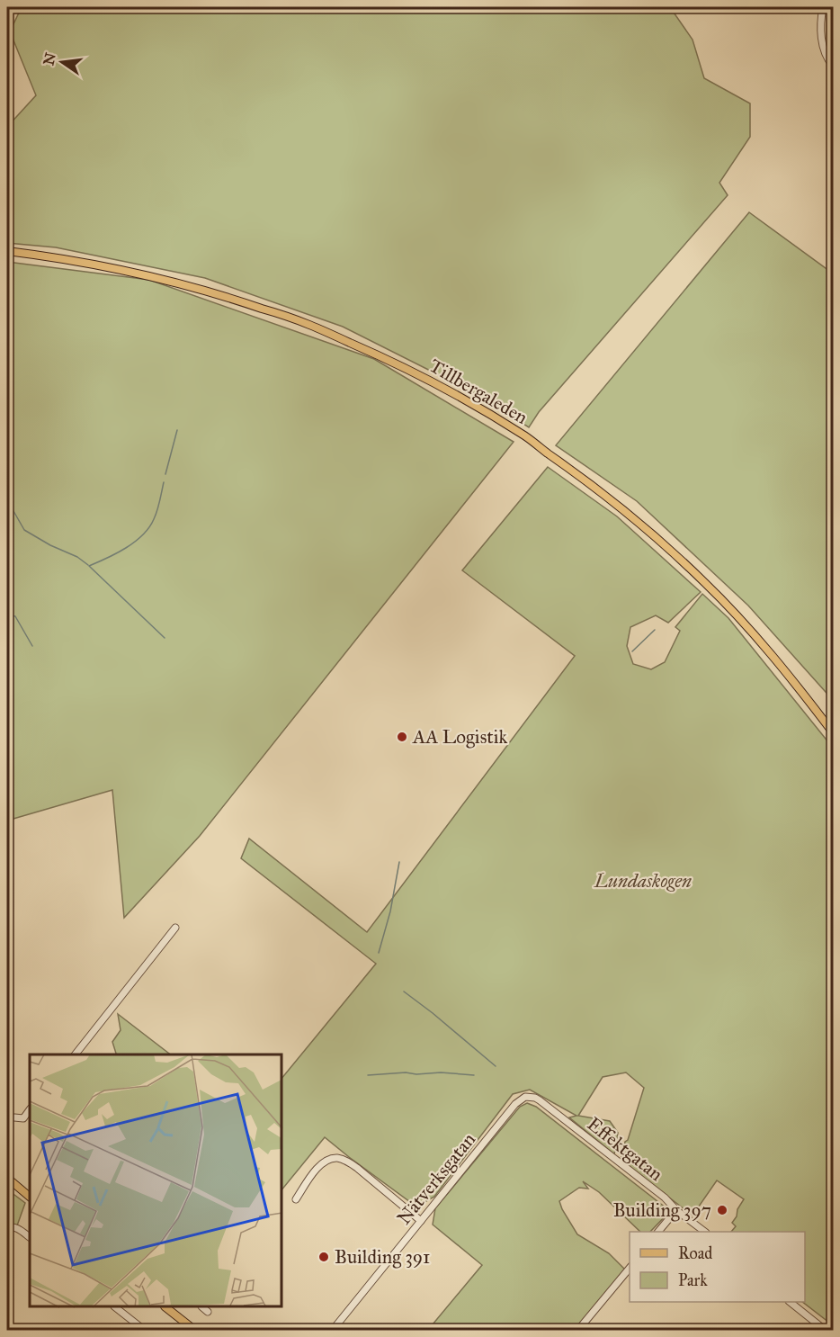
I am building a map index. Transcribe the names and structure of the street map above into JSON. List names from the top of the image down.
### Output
{
  "streets": {
    "main road": ["Tillbergaleden"],
    "street": ["Effektgatan", "Nätverksgatan"]
  },
  "crossings": [
    ["Effektgatan", "Nätverksgatan"]
  ],
  "parks": ["Lundaskogen"],
  "places": ["AA Logistik", "Building 397", "Building 391"],
  "legend": ["Road", "Park"],
  "north": "left"
}
